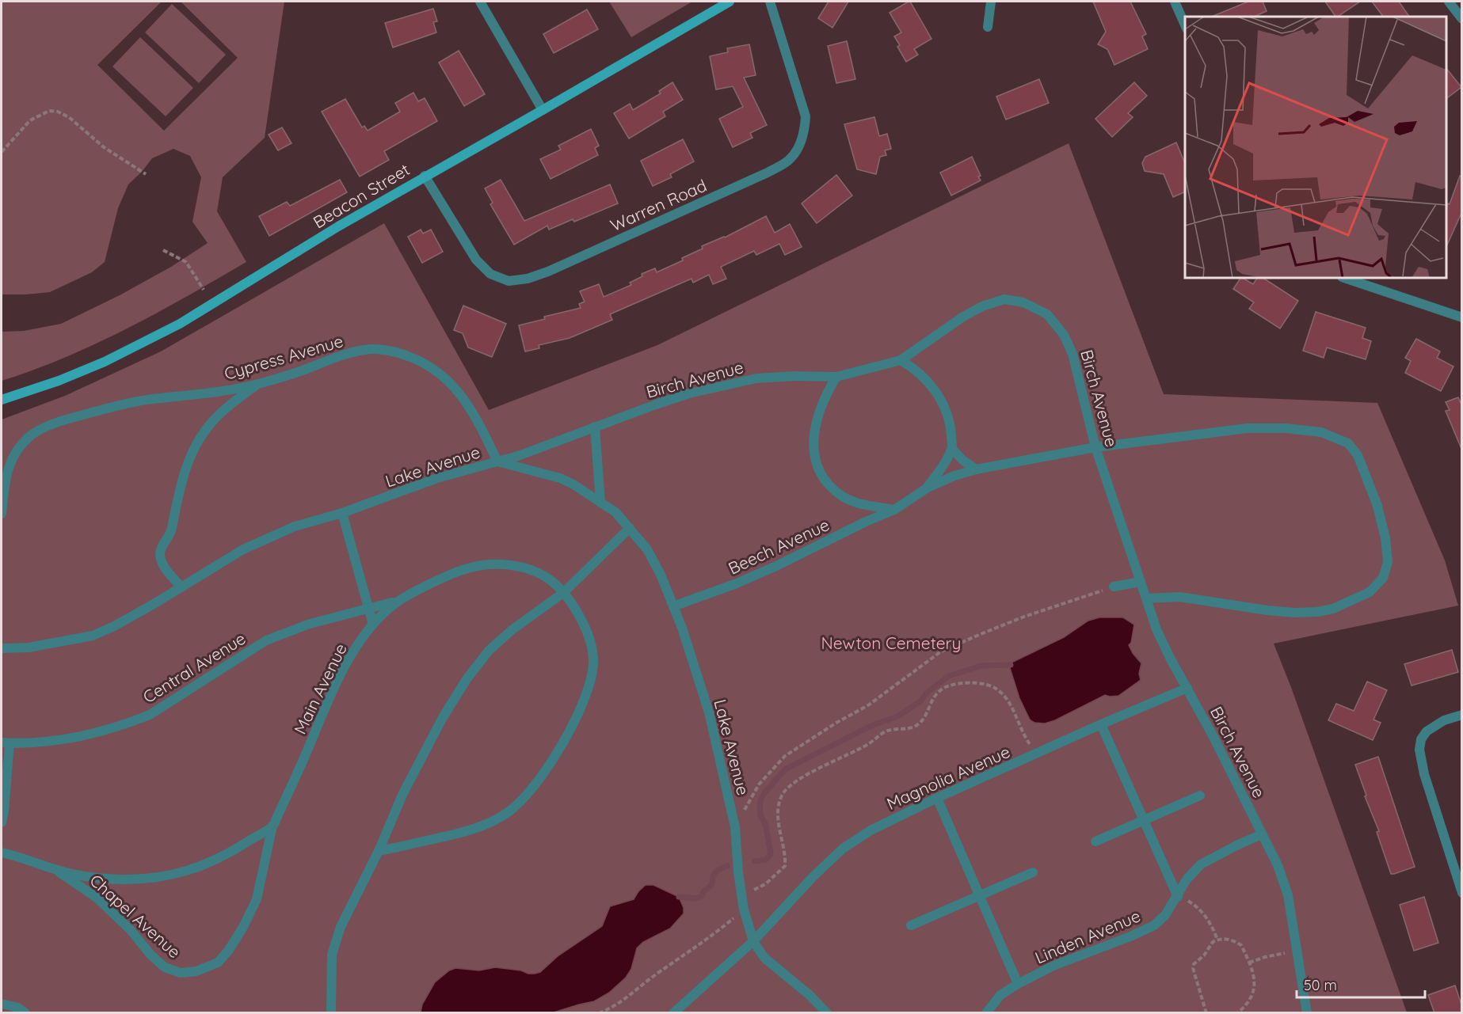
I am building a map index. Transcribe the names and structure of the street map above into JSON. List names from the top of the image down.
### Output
{
  "streets": {
    "main road": ["Beacon Street"],
    "street": [
      "Warren Road",
      "Cypress Avenue",
      "Birch Avenue",
      "Lake Avenue",
      "Beech Avenue",
      "Central Avenue",
      "Main Avenue",
      "Magnolia Avenue",
      "Chapel Avenue",
      "Linden Avenue"
    ]
  },
  "crossings": [
    ["Beacon Street", "Warren Road"],
    ["Cypress Avenue", "Birch Avenue"],
    ["Cypress Avenue", "Lake Avenue"],
    ["Birch Avenue", "Lake Avenue"],
    ["Birch Avenue", "Beech Avenue"],
    ["Birch Avenue", "Magnolia Avenue"],
    ["Birch Avenue", "Linden Avenue"],
    ["Lake Avenue", "Beech Avenue"],
    ["Lake Avenue", "Magnolia Avenue"],
    ["Central Avenue", "Main Avenue"],
    ["Main Avenue", "Chapel Avenue"]
  ],
  "parks": ["Newton Cemetery"],
  "scale_bar": "50 m"
}
